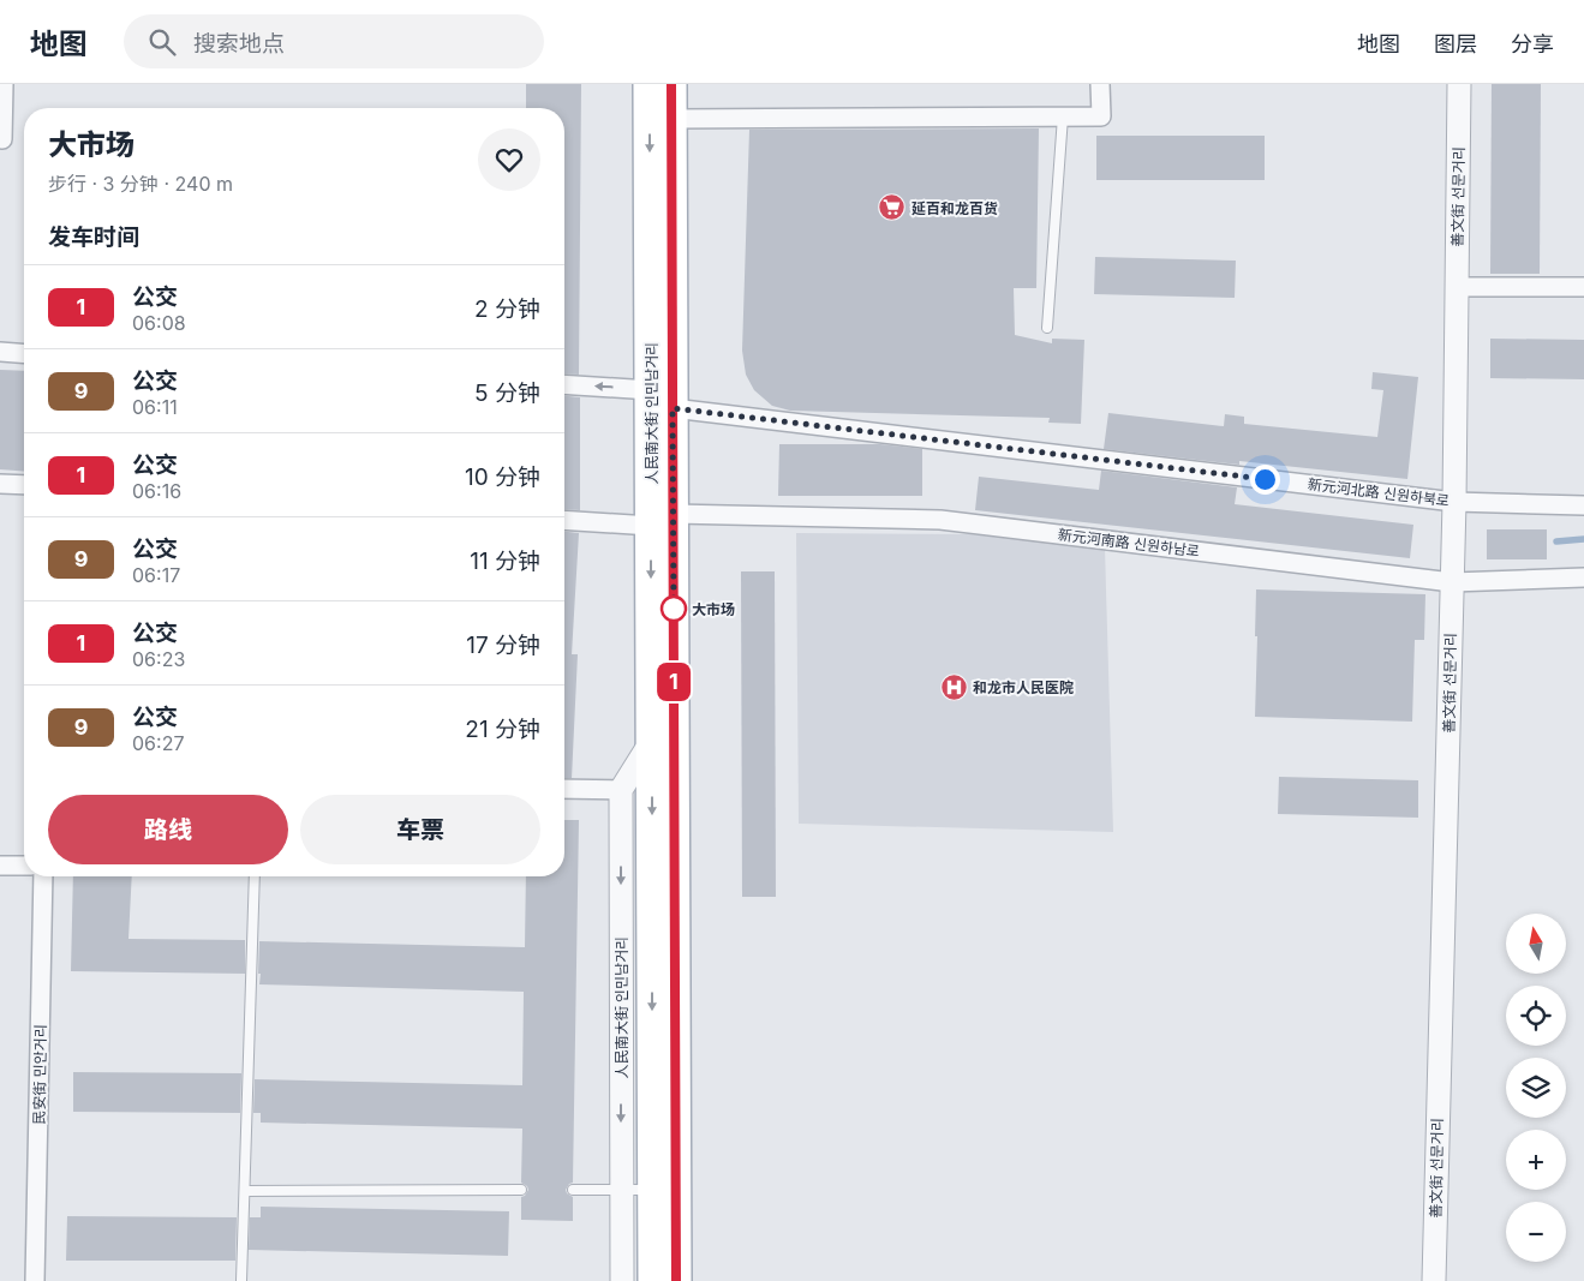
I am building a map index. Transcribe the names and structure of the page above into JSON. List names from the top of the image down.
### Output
{
  "streets": {
    "main road": ["人民南大街 인민남거리"],
    "street": [
      "善文街 선문거리",
      "新元河北路 신원하북로",
      "新元河南路 신원하남로",
      "民安街 민안거리"
    ]
  },
  "crossings": [
    ["善文街 선문거리", "新元河北路 신원하북로"],
    ["善文街 선문거리", "新元河南路 신원하남로"],
    ["人民南大街 인민남거리", "新元河北路 신원하북로"],
    ["人民南大街 인민남거리", "新元河南路 신원하남로"]
  ],
  "places": {
    "supermarket": ["延百和龙百货"],
    "other": ["大市场"],
    "hospital": ["和龙市人民医院"]
  },
  "lines": ["bus line 1"],
  "north": "top",
  "page": {
    "header": "地图",
    "search": "搜索地点",
    "nav": ["地图", "图层", "分享"],
    "on_map": "1",
    "heading": [
      ["大市场", "步行 · 3 分钟 · 240 m"],
      "发车时间"
    ],
    "list": [
      {
        "mark": "1",
        "name": "公交",
        "note": "06:08",
        "value": "2 分钟"
      },
      {
        "mark": "9",
        "name": "公交",
        "note": "06:11",
        "value": "5 分钟"
      },
      {
        "mark": "1",
        "name": "公交",
        "note": "06:16",
        "value": "10 分钟"
      },
      {
        "mark": "9",
        "name": "公交",
        "note": "06:17",
        "value": "11 分钟"
      },
      {
        "mark": "1",
        "name": "公交",
        "note": "06:23",
        "value": "17 分钟"
      },
      {
        "mark": "9",
        "name": "公交",
        "note": "06:27",
        "value": "21 分钟"
      }
    ],
    "buttons": ["路线", "车票"],
    "map_buttons": ["+", "−"]
  }
}
